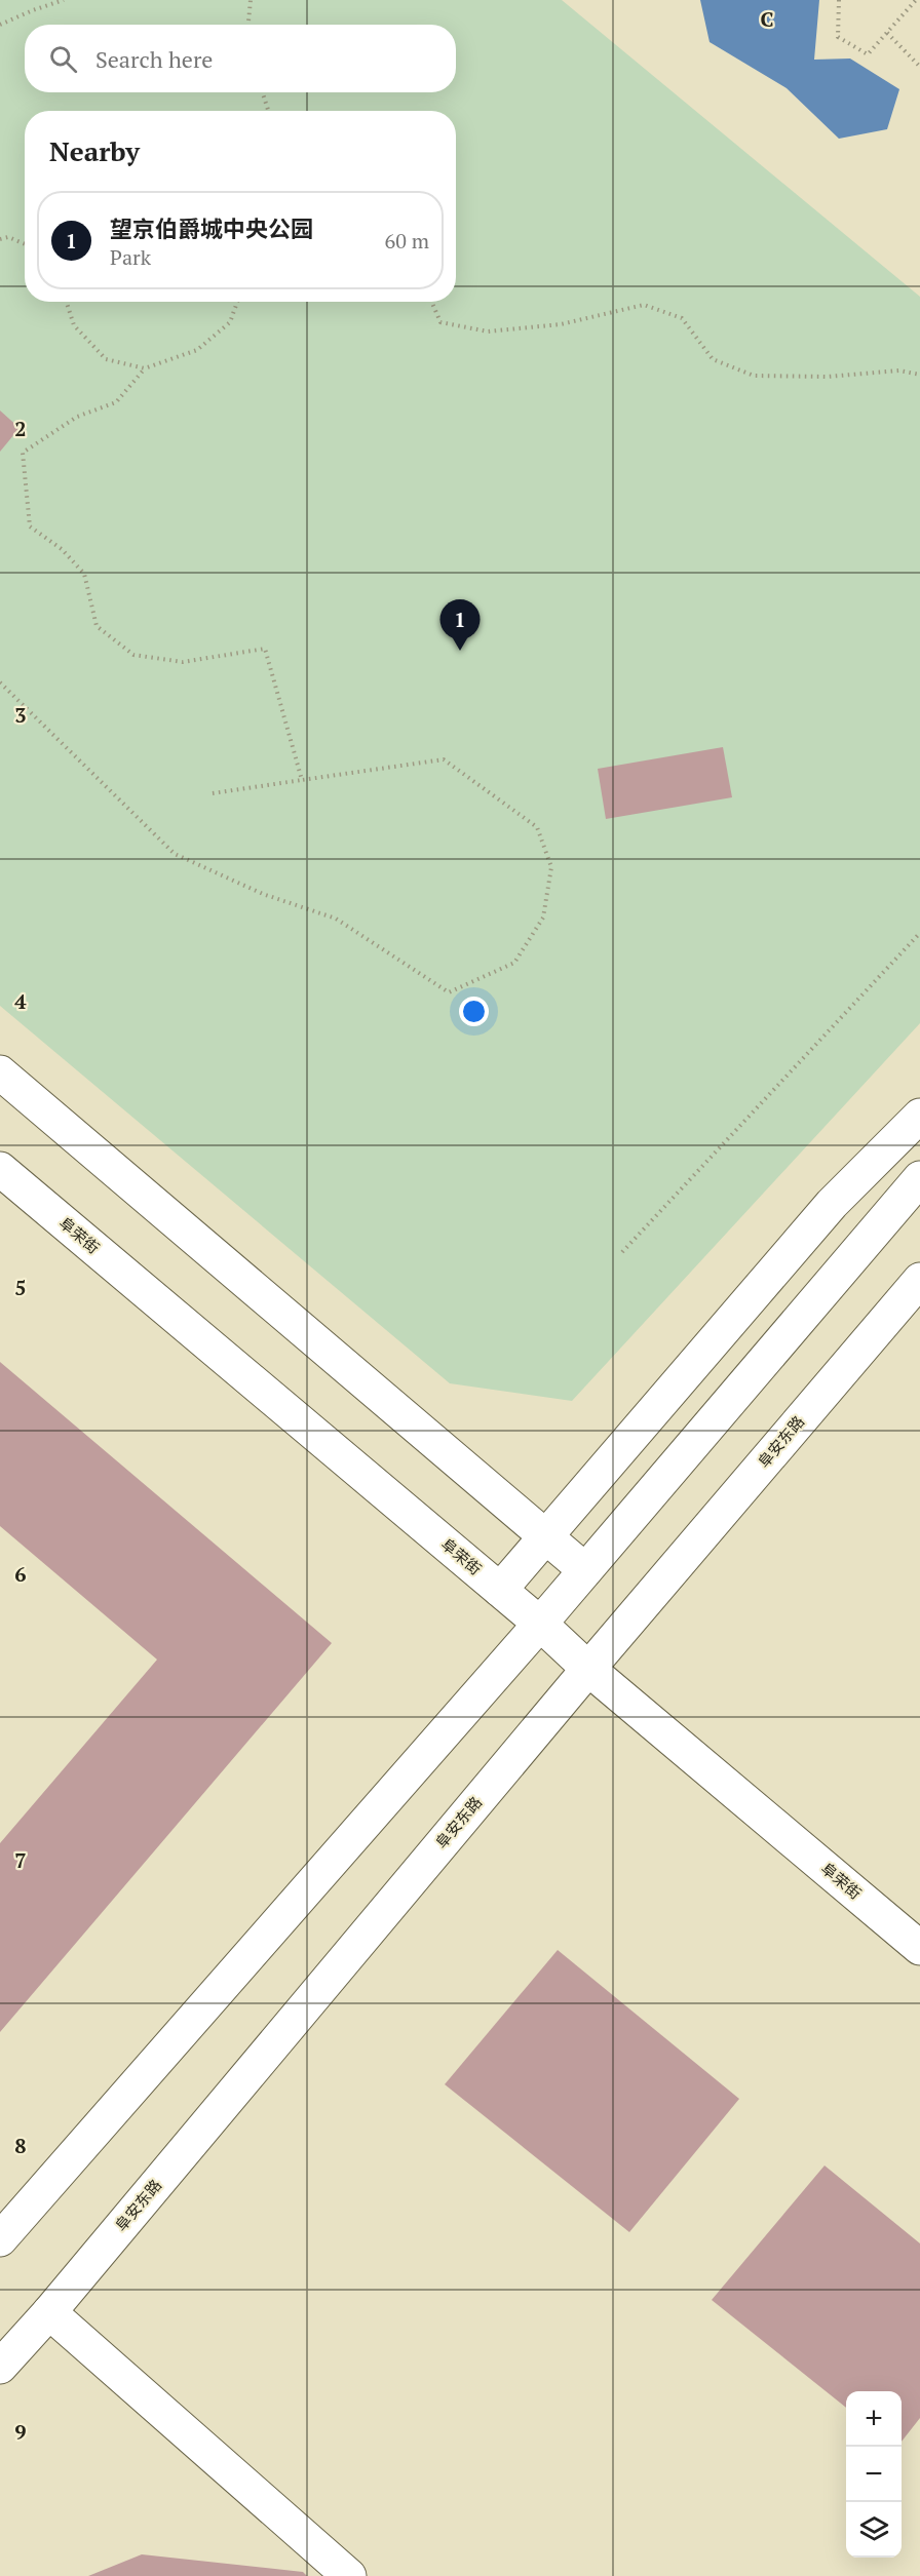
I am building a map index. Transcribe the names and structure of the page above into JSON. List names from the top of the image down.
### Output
{
  "streets": {
    "street": ["阜荣街", "阜安东路"]
  },
  "crossings": [
    ["阜荣街", "阜安东路"]
  ],
  "page": {
    "search": "Search here",
    "heading": "Nearby",
    "list": [
      {
        "mark": "1",
        "name": "望京伯爵城中央公园",
        "note": "Park",
        "value": "60 m"
      }
    ],
    "pins": "1",
    "map_buttons": ["+", "−"]
  },
  "grid": {
    "columns": ["C"],
    "rows": [
      "2",
      "3",
      "4",
      "5",
      "6",
      "7",
      "8",
      "9"
    ]
  }
}
